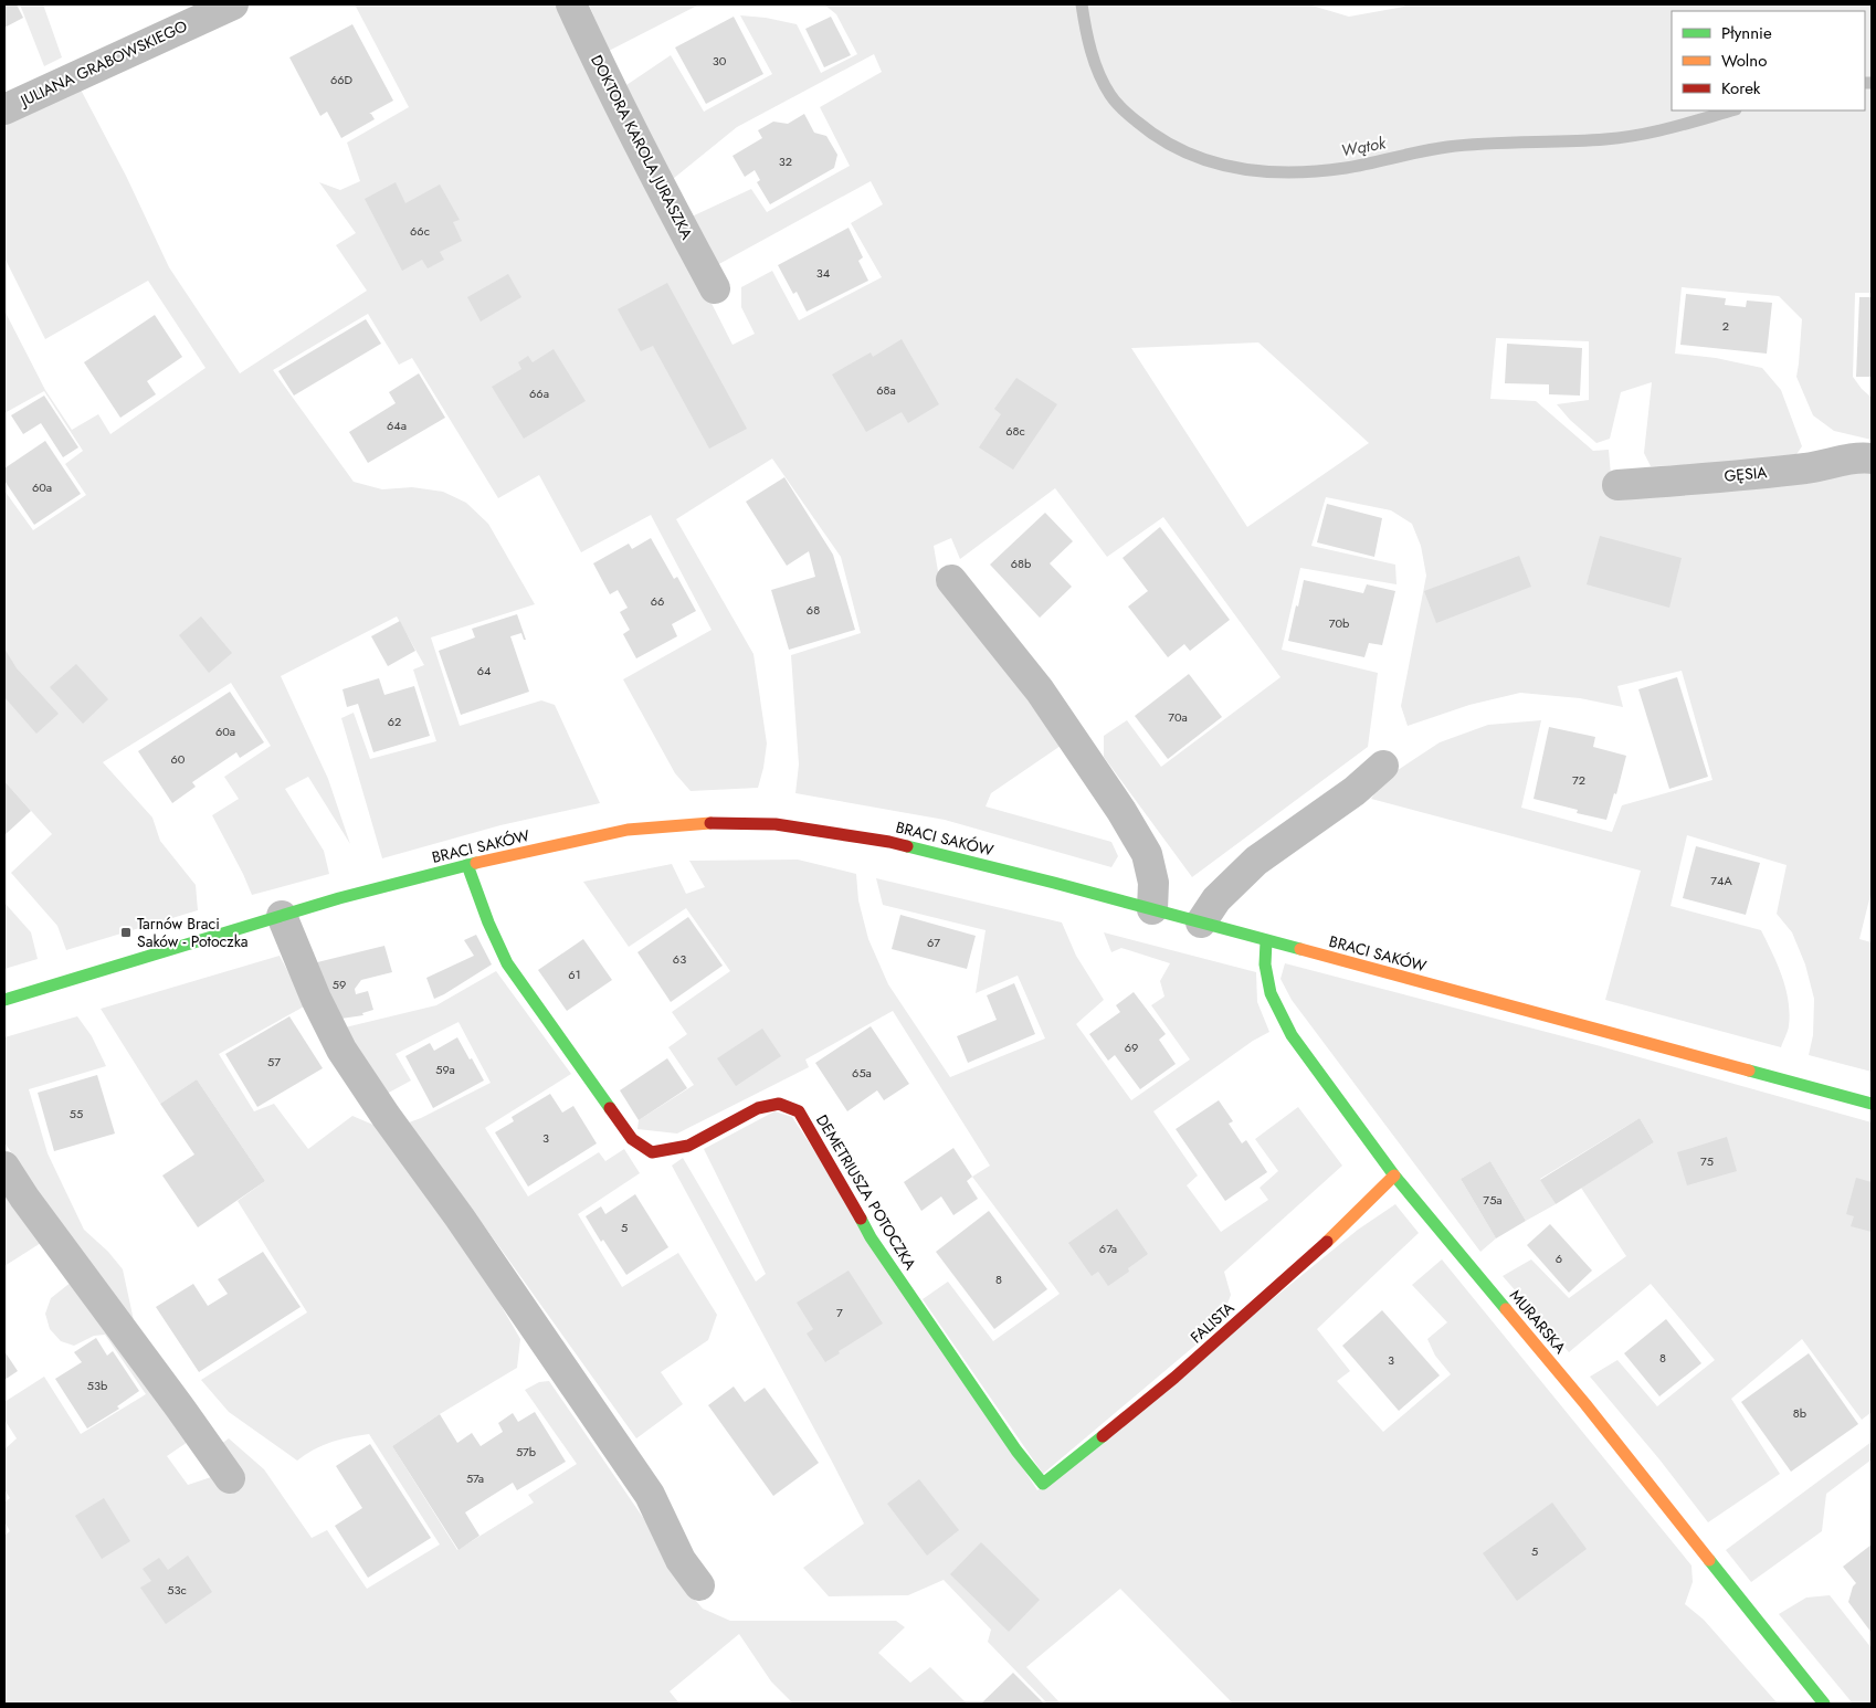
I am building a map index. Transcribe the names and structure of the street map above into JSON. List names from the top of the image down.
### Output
{
  "streets": {
    "street": [
      "JULIANA GRABOWSKIEGO",
      "DOKTORA KAROLA JURASZKA",
      "GĘSIA",
      "BRACI SAKÓW",
      "DEMETRIUSZA POTOCZKA",
      "MURARSKA",
      "FALISTA"
    ]
  },
  "crossings": [
    ["BRACI SAKÓW", "DEMETRIUSZA POTOCZKA"],
    ["BRACI SAKÓW", "MURARSKA"],
    ["DEMETRIUSZA POTOCZKA", "FALISTA"],
    ["MURARSKA", "FALISTA"]
  ],
  "water": ["Wątok"],
  "places": {
    "transit": ["Tarnów Braci Saków - Potoczka"]
  },
  "house_numbers": [
    "30",
    "66D",
    "32",
    "66c",
    "34",
    "2",
    "68a",
    "66a",
    "64a",
    "68c",
    "60a",
    "68b",
    "66",
    "68",
    "70b",
    "64",
    "70a",
    "62",
    "60a",
    "60",
    "72",
    "74A",
    "67",
    "63",
    "61",
    "59",
    "69",
    "57",
    "59a",
    "65a",
    "55",
    "3",
    "75",
    "75a",
    "5",
    "67a",
    "6",
    "8",
    "7",
    "8",
    "3",
    "53b",
    "8b",
    "57b",
    "57a",
    "5",
    "53c"
  ],
  "legend": ["Płynnie", "Wolno", "Korek"]
}
